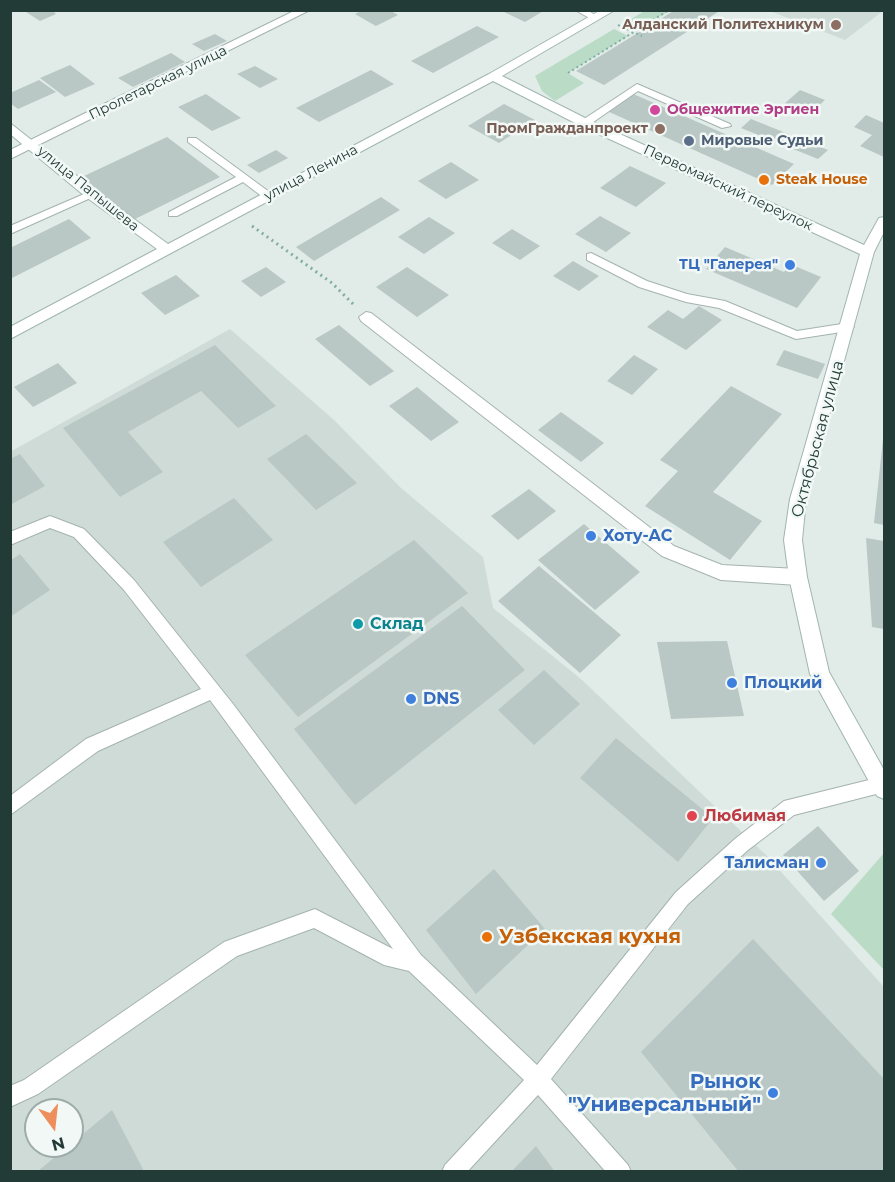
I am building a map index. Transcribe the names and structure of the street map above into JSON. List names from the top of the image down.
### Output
{
  "streets": {
    "main road": [
      "Пролетарская улица",
      "улица Ленина",
      "Первомайский переулок",
      "улица Папышева",
      "Октябрьская улица"
    ]
  },
  "crossings": [
    ["Пролетарская улица", "улица Папышева"],
    ["улица Ленина", "Первомайский переулок"],
    ["улица Ленина", "улица Папышева"],
    ["Первомайский переулок", "Октябрьская улица"]
  ],
  "places": [
    "Алданский Политехникум",
    "Общежитие Эргиен",
    "ПромГражданпроект",
    "Мировые Судьи",
    "Steak House",
    "ТЦ \"Галерея\"",
    "Хоту-АС",
    "Склад",
    "Плоцкий",
    "DNS",
    "Любимая",
    "Талисман",
    "Узбекская кухня",
    "Рынок \"Универсальный\""
  ],
  "north": "bottom"
}
